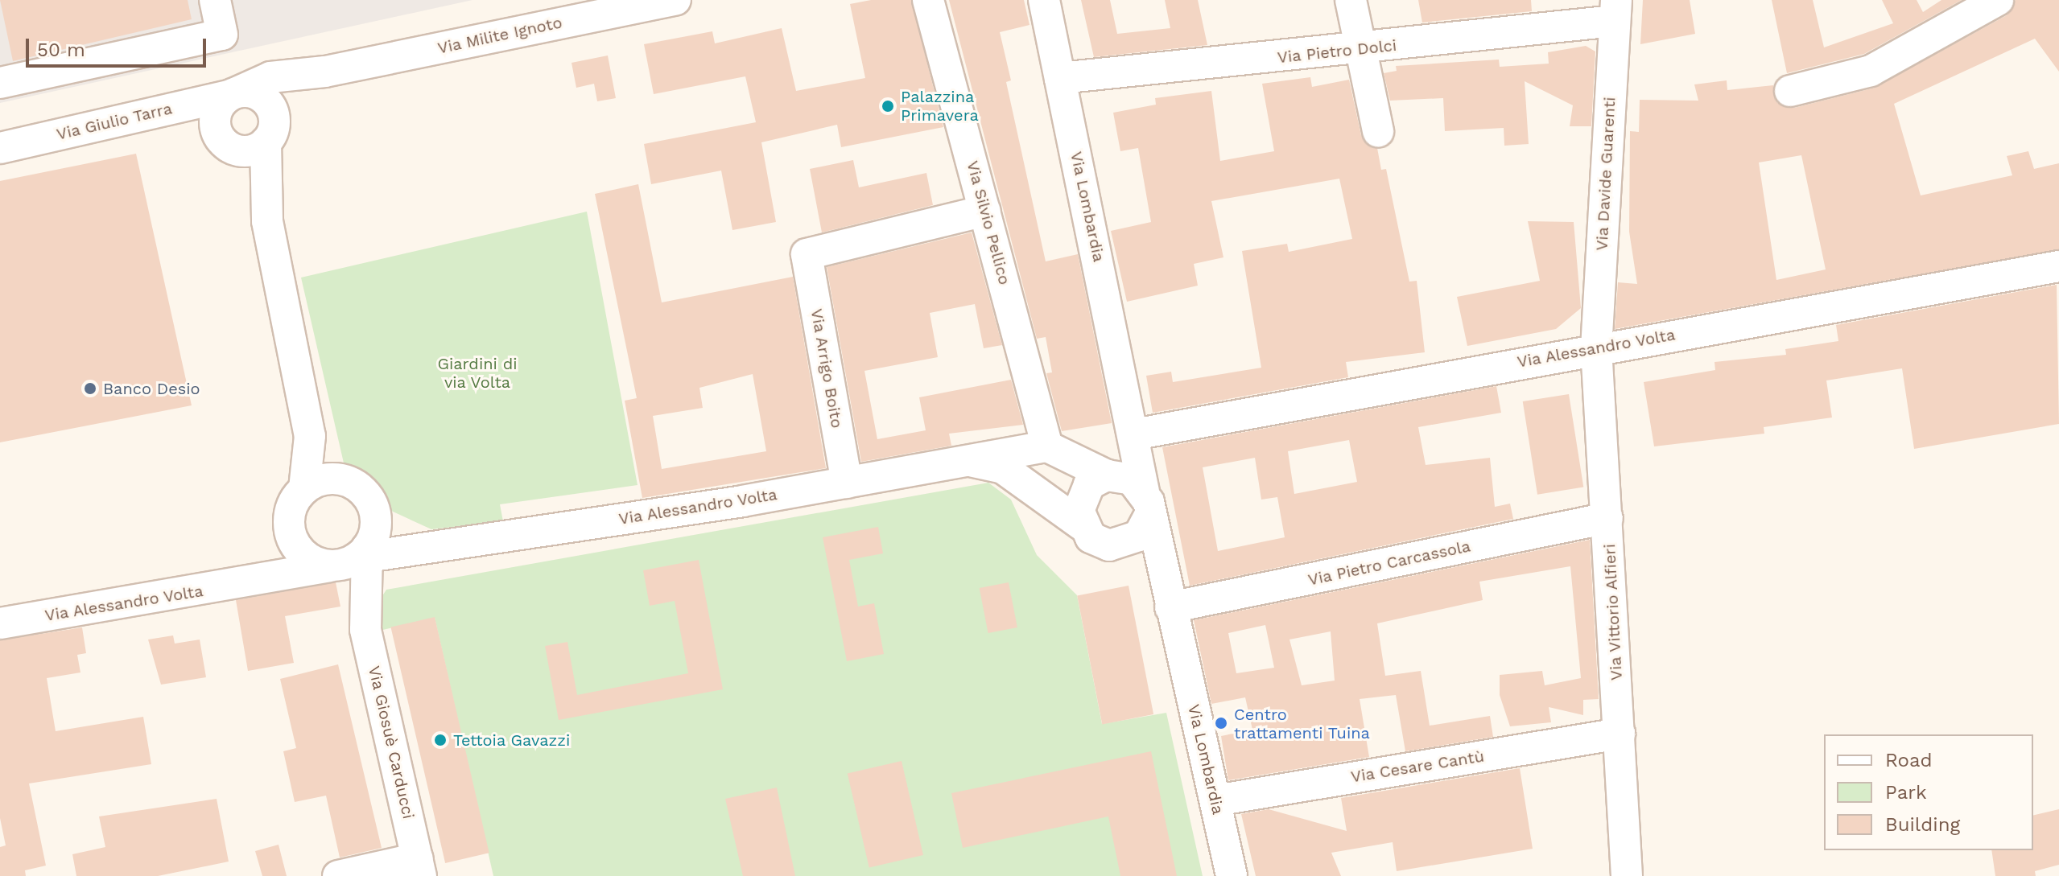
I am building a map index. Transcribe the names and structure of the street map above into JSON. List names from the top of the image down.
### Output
{
  "streets": {
    "street": [
      "Via Milite Ignoto",
      "Via Pietro Dolci",
      "Via Giulio Tarra",
      "Via Davide Guarenti",
      "Via Lombardia",
      "Via Silvio Pellico",
      "Via Alessandro Volta",
      "Via Arrigo Boito",
      "Via Pietro Carcassola",
      "Via Vittorio Alfieri",
      "Via Giosuè Carducci",
      "Via Cesare Cantù"
    ]
  },
  "crossings": [
    ["Via Milite Ignoto", "Via Giulio Tarra"],
    ["Via Pietro Dolci", "Via Davide Guarenti"],
    ["Via Pietro Dolci", "Via Lombardia"],
    ["Via Davide Guarenti", "Via Alessandro Volta"],
    ["Via Davide Guarenti", "Via Vittorio Alfieri"],
    ["Via Lombardia", "Via Alessandro Volta"],
    ["Via Lombardia", "Via Pietro Carcassola"],
    ["Via Lombardia", "Via Cesare Cantù"],
    ["Via Silvio Pellico", "Via Alessandro Volta"],
    ["Via Silvio Pellico", "Via Arrigo Boito"],
    ["Via Alessandro Volta", "Via Arrigo Boito"],
    ["Via Alessandro Volta", "Via Vittorio Alfieri"],
    ["Via Alessandro Volta", "Via Giosuè Carducci"],
    ["Via Pietro Carcassola", "Via Vittorio Alfieri"],
    ["Via Vittorio Alfieri", "Via Cesare Cantù"]
  ],
  "parks": ["Giardini di via Volta"],
  "places": [
    "Palazzina Primavera",
    "Banco Desio",
    "Centro trattamenti Tuina",
    "Tettoia Gavazzi"
  ],
  "legend": ["Road", "Park", "Building"],
  "scale_bar": "50 m"
}
